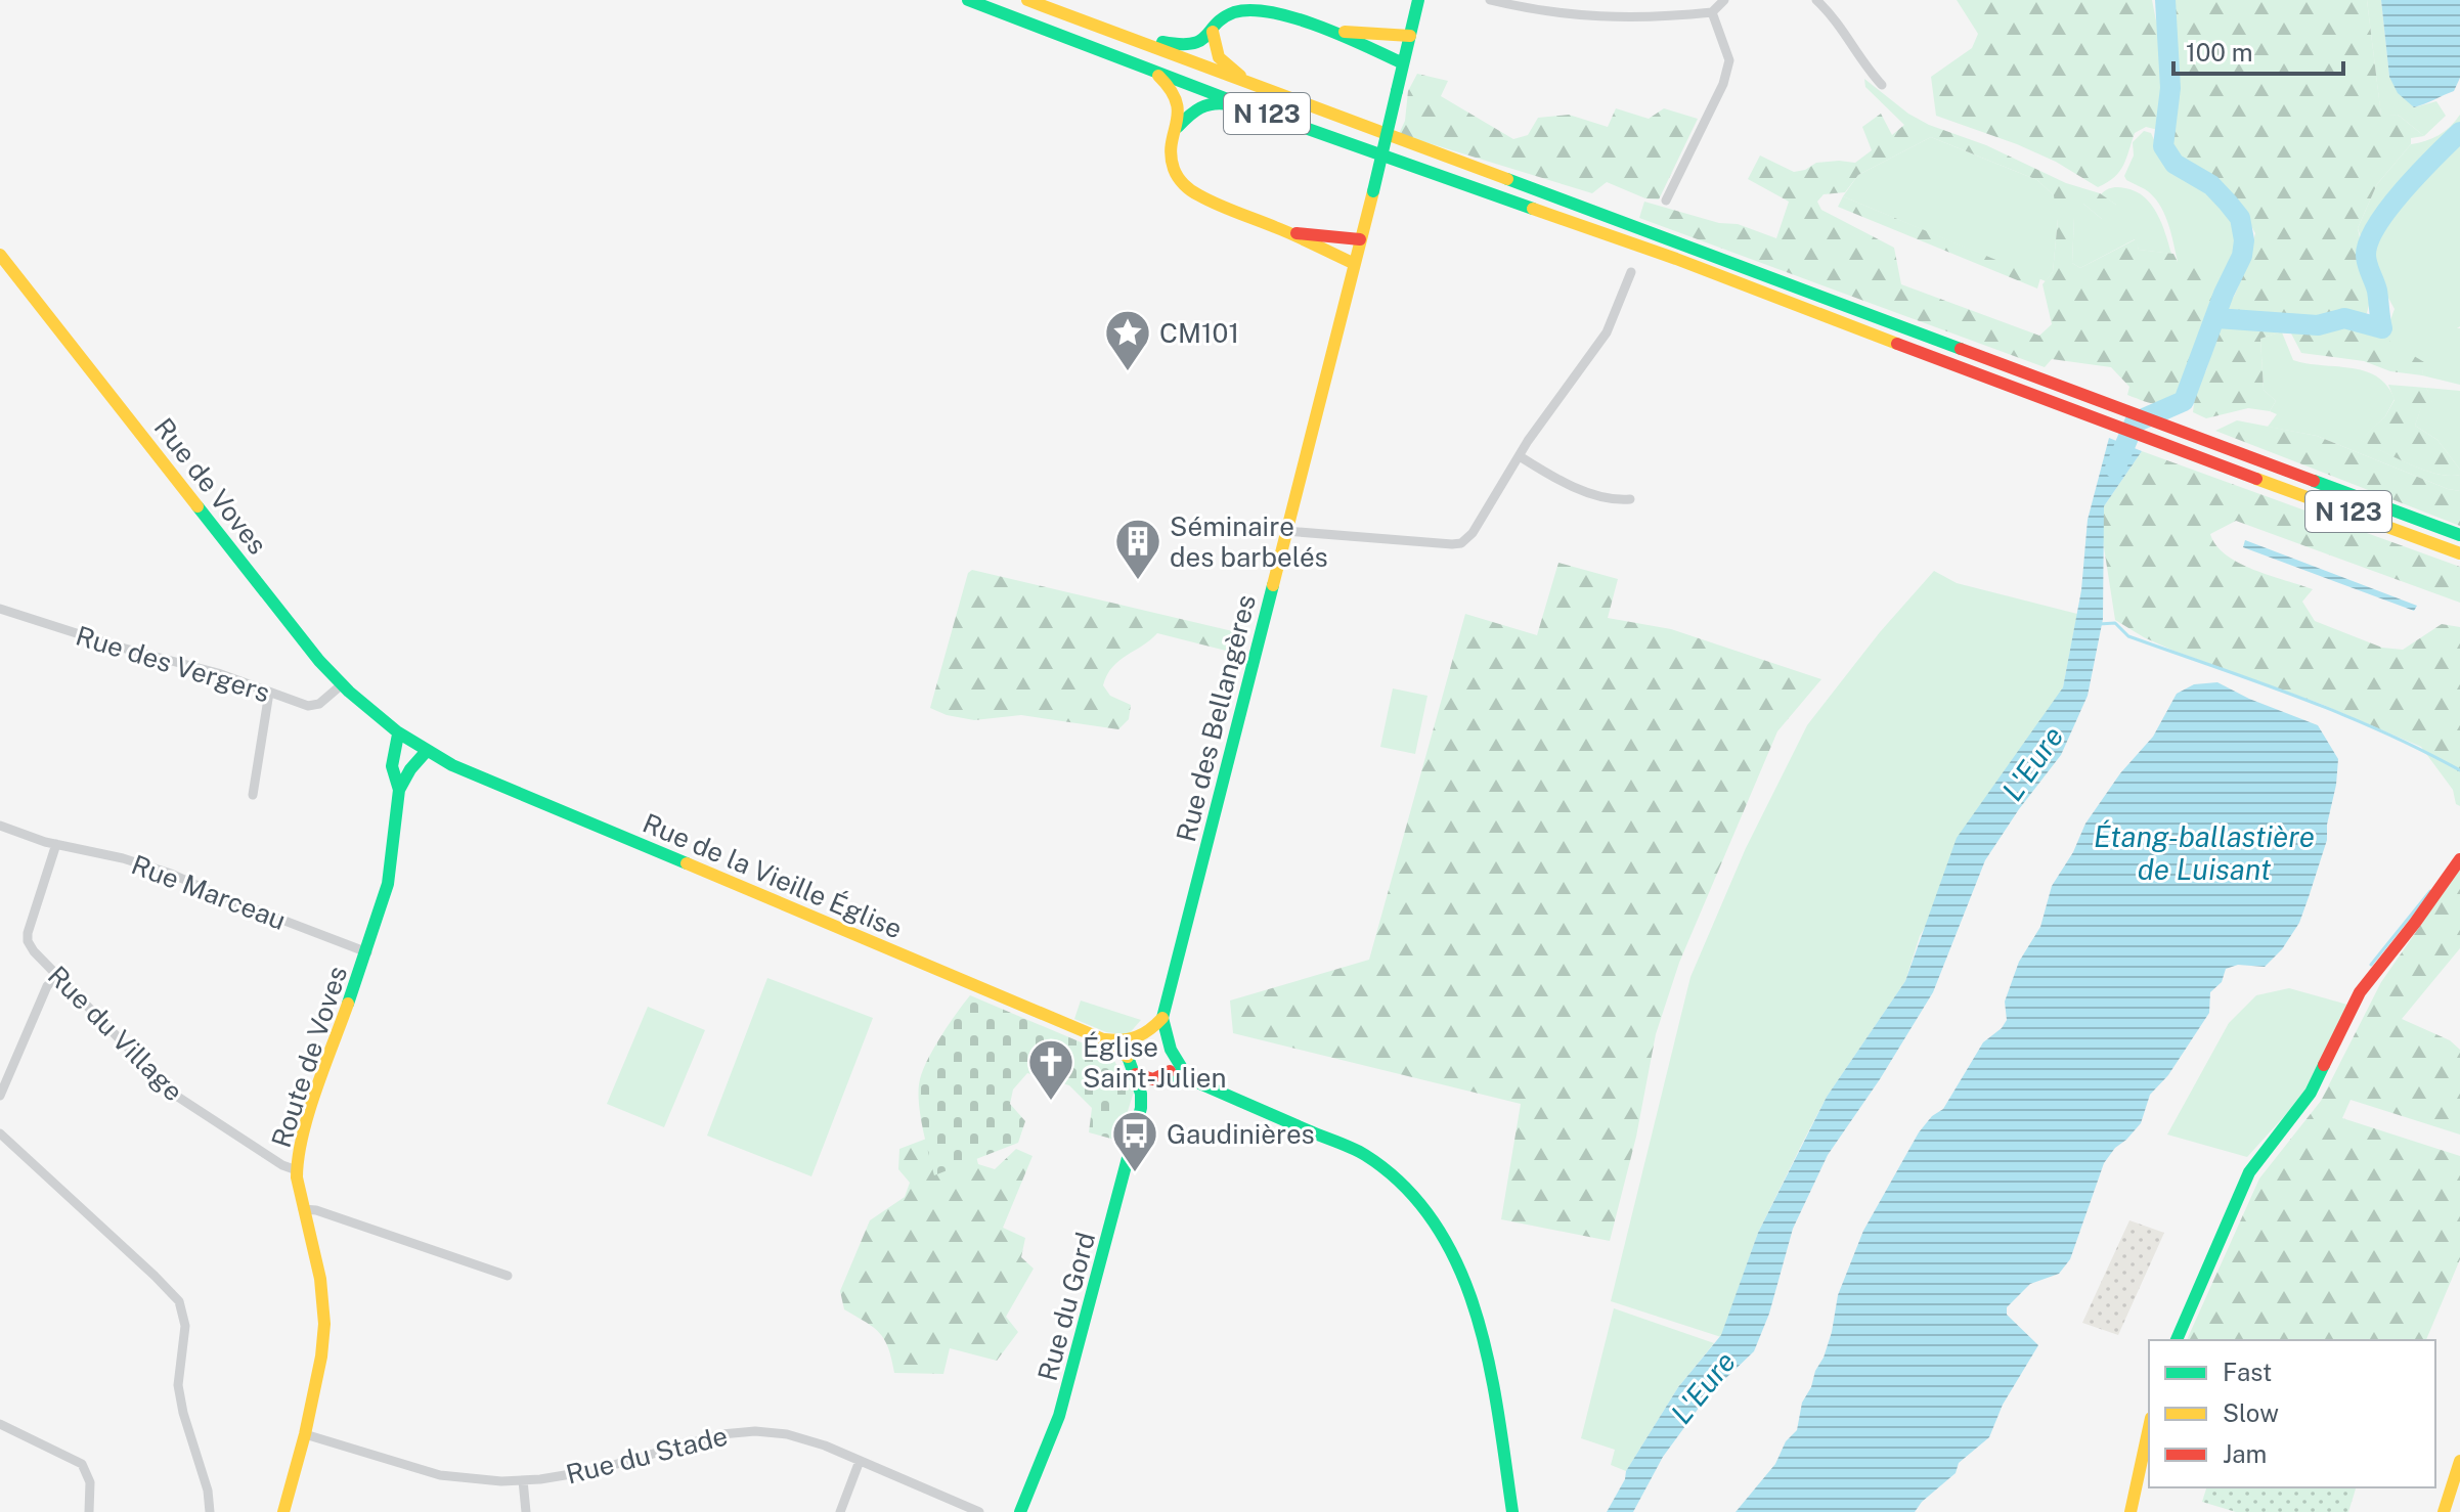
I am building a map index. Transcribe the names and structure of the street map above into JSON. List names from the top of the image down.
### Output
{
  "streets": {
    "main road": [
      "N 123",
      "Rue de Voves",
      "Rue des Bellangères",
      "Rue de la Vieille Église",
      "Route de Voves",
      "Rue du Gord"
    ],
    "street": [
      "Rue des Vergers",
      "Rue Marceau",
      "Rue du Village",
      "Rue du Stade"
    ]
  },
  "crossings": [
    ["Rue de Voves", "Rue des Vergers"],
    ["Rue de Voves", "Rue de la Vieille Église"],
    ["Rue Marceau", "Rue du Village"],
    ["Rue Marceau", "Route de Voves"],
    ["Rue du Village", "Route de Voves"],
    ["Route de Voves", "Rue du Stade"]
  ],
  "water": ["L'Eure", "Étang-ballastière de Luisant"],
  "places": {
    "place": ["CM101"],
    "building": ["Séminaire des barbelés"],
    "church": ["Église Saint-Julien"],
    "bus stop": ["Gaudinières"]
  },
  "legend": ["Fast", "Slow", "Jam"],
  "scale_bar": "100 m"
}
